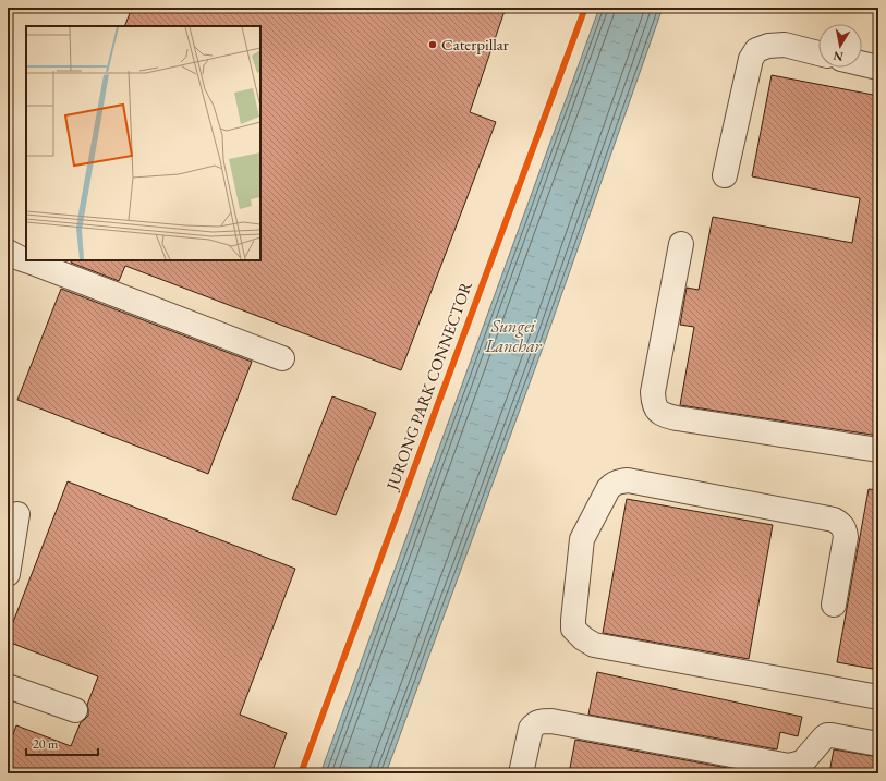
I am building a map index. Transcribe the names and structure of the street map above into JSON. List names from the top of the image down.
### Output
{
  "streets": {
    "cycle path": ["JURONG PARK CONNECTOR"]
  },
  "water": ["Sungei Lanchar"],
  "places": ["Caterpillar"],
  "scale_bar": "20 m",
  "north": "bottom"
}
